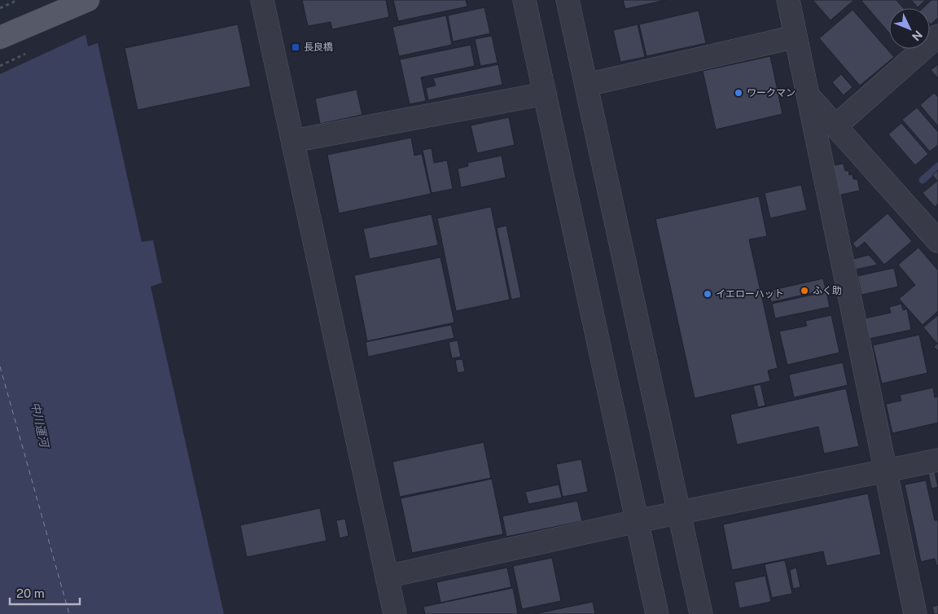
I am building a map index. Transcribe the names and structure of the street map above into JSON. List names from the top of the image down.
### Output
{
  "water": ["中川運河"],
  "places": {
    "transit": ["長良橋"],
    "other": ["ワークマン", "ふく助", "イエローハット"]
  },
  "scale_bar": "20 m",
  "north": "bottom right"
}
